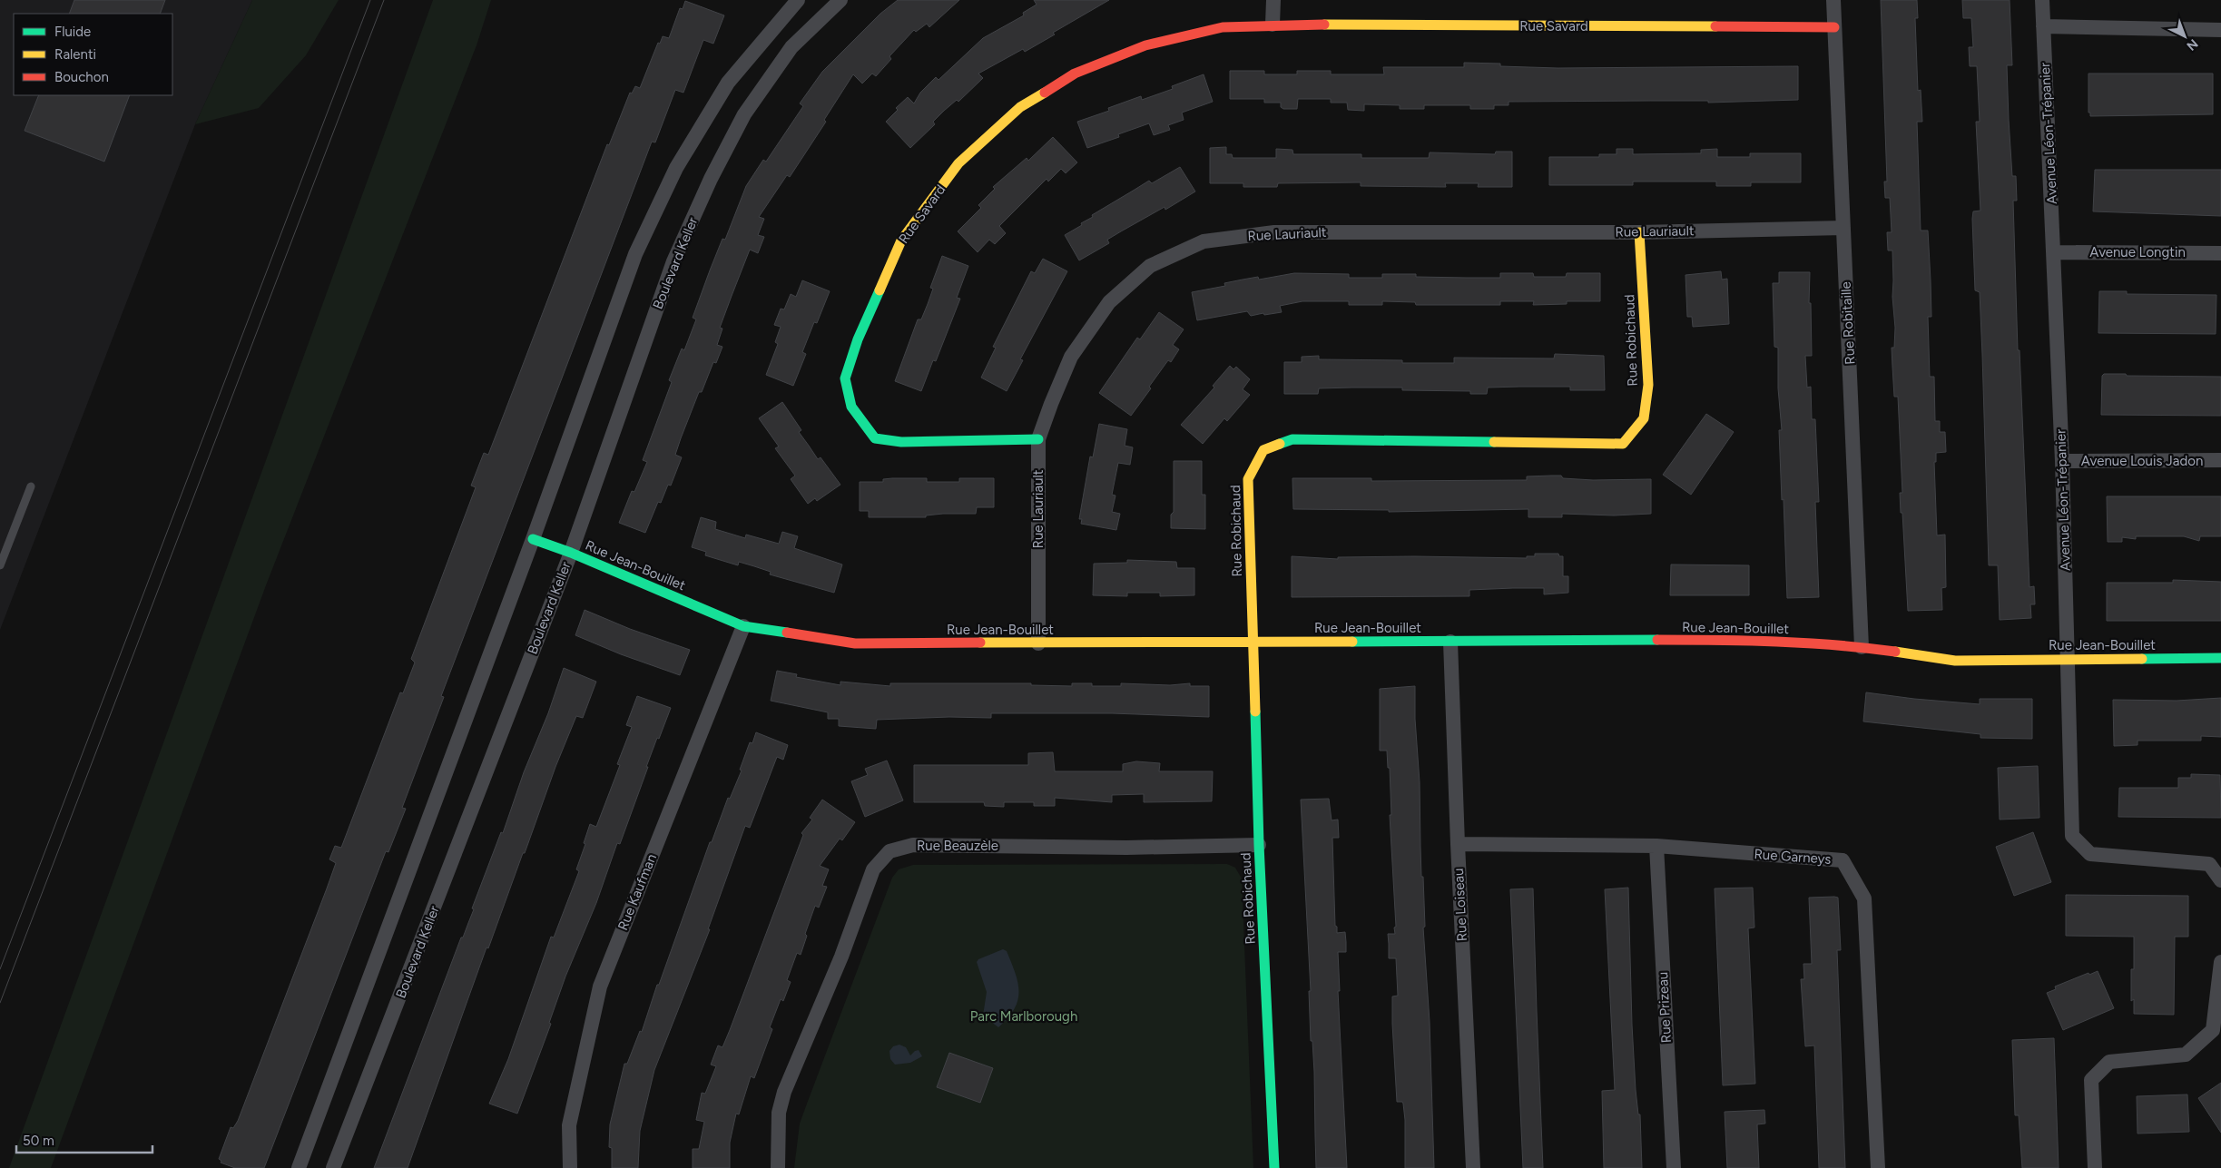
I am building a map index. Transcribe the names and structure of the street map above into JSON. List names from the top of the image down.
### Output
{
  "streets": {
    "street": [
      "Rue Savard",
      "Avenue Léon-Trépanier",
      "Rue Lauriault",
      "Avenue Longtin",
      "Boulevard Keller",
      "Rue Robitaille",
      "Rue Robichaud",
      "Avenue Louis Jadon",
      "Rue Jean-Bouillet",
      "Rue Beauzèle",
      "Rue Garneys",
      "Rue Kaufman",
      "Rue Loiseau",
      "Rue Prizeau"
    ]
  },
  "crossings": [
    ["Rue Savard", "Rue Lauriault"],
    ["Rue Savard", "Rue Robitaille"],
    ["Avenue Léon-Trépanier", "Avenue Longtin"],
    ["Avenue Léon-Trépanier", "Avenue Louis Jadon"],
    ["Avenue Léon-Trépanier", "Rue Jean-Bouillet"],
    ["Rue Lauriault", "Rue Robitaille"],
    ["Rue Lauriault", "Rue Robichaud"],
    ["Rue Lauriault", "Rue Jean-Bouillet"],
    ["Boulevard Keller", "Rue Jean-Bouillet"],
    ["Rue Robitaille", "Rue Jean-Bouillet"],
    ["Rue Robichaud", "Rue Jean-Bouillet"],
    ["Rue Robichaud", "Rue Beauzèle"],
    ["Rue Jean-Bouillet", "Rue Kaufman"],
    ["Rue Jean-Bouillet", "Rue Loiseau"],
    ["Rue Garneys", "Rue Loiseau"],
    ["Rue Garneys", "Rue Prizeau"]
  ],
  "parks": ["Parc Marlborough"],
  "legend": ["Fluide", "Ralenti", "Bouchon"],
  "scale_bar": "50 m",
  "north": "bottom right"
}
